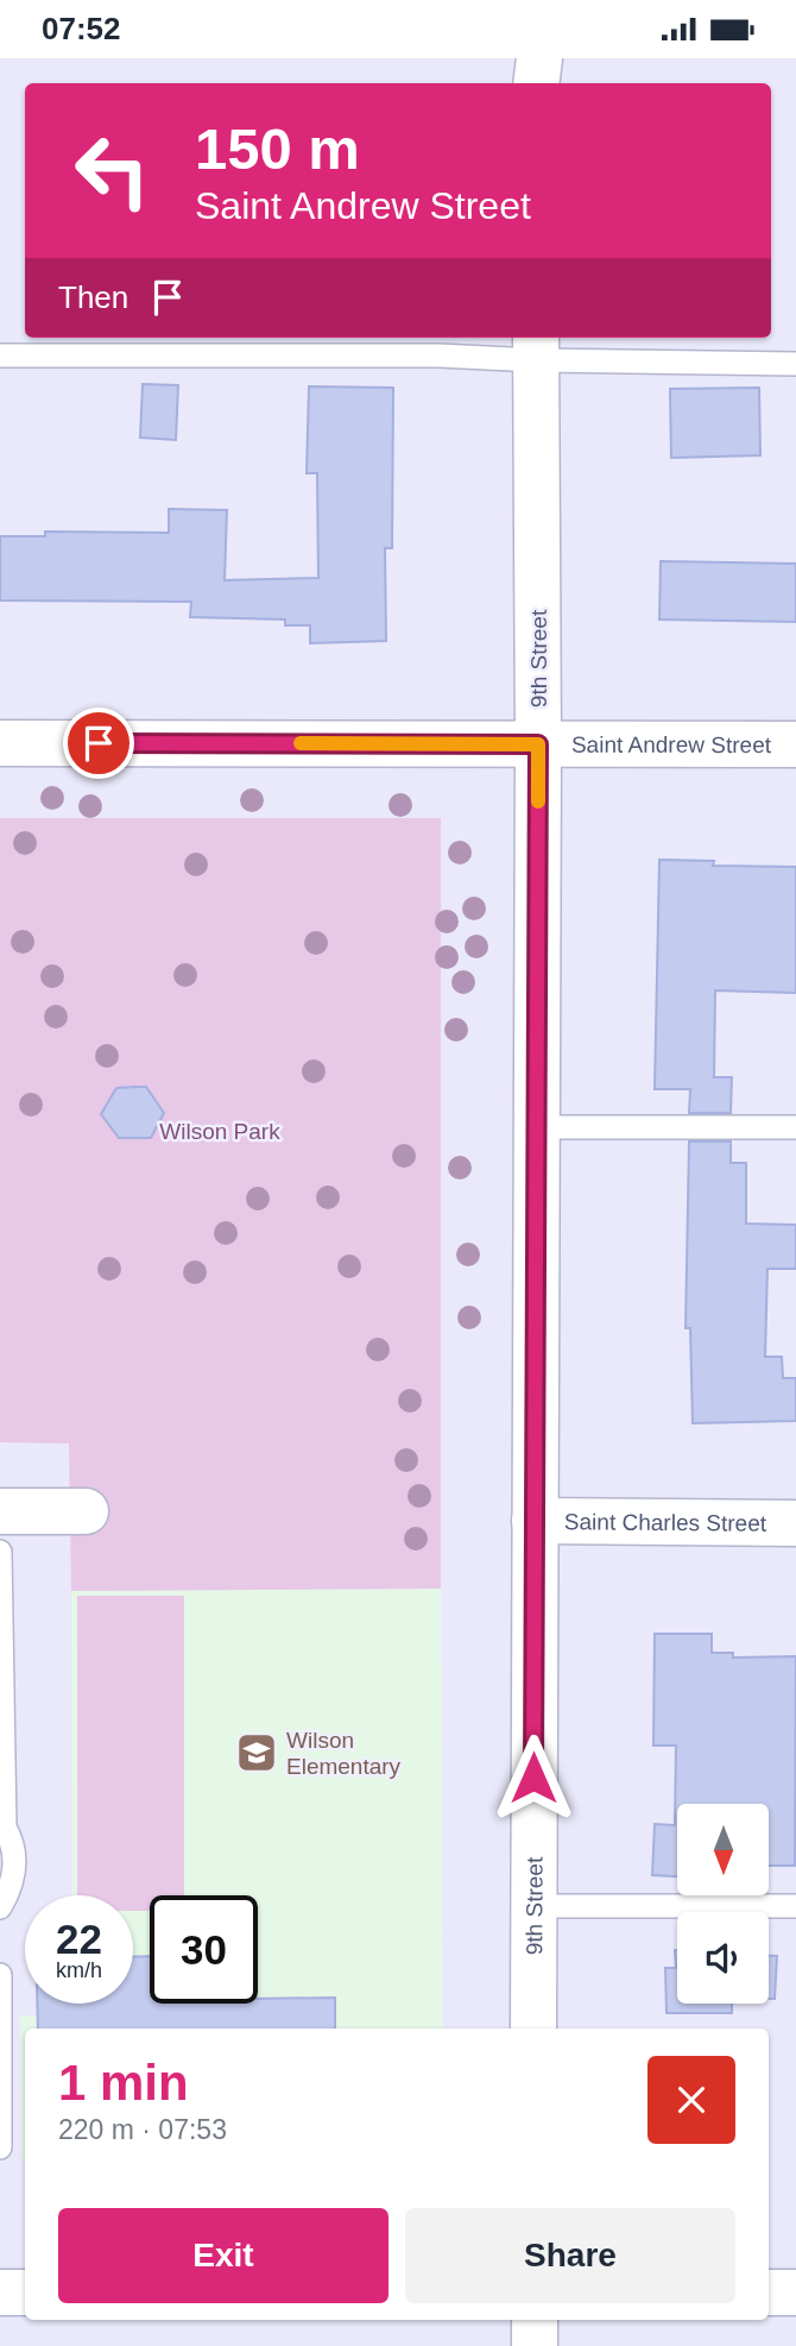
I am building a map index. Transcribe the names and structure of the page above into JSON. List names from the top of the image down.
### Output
{
  "streets": {
    "street": ["9th Street", "Saint Andrew Street", "Saint Charles Street"]
  },
  "crossings": [
    ["9th Street", "Saint Andrew Street"],
    ["9th Street", "Saint Charles Street"]
  ],
  "parks": ["Wilson Park"],
  "places": {
    "school or university": ["Wilson Elementary"]
  },
  "north": "bottom",
  "page": {
    "status": "07:52",
    "turn": ["150 m", "Saint Andrew Street"],
    "then": "Then",
    "speed": "22 km/h",
    "limit": "30",
    "heading": ["1 min", "220 m · 07:53"],
    "buttons": ["Exit", "Share"]
  }
}
